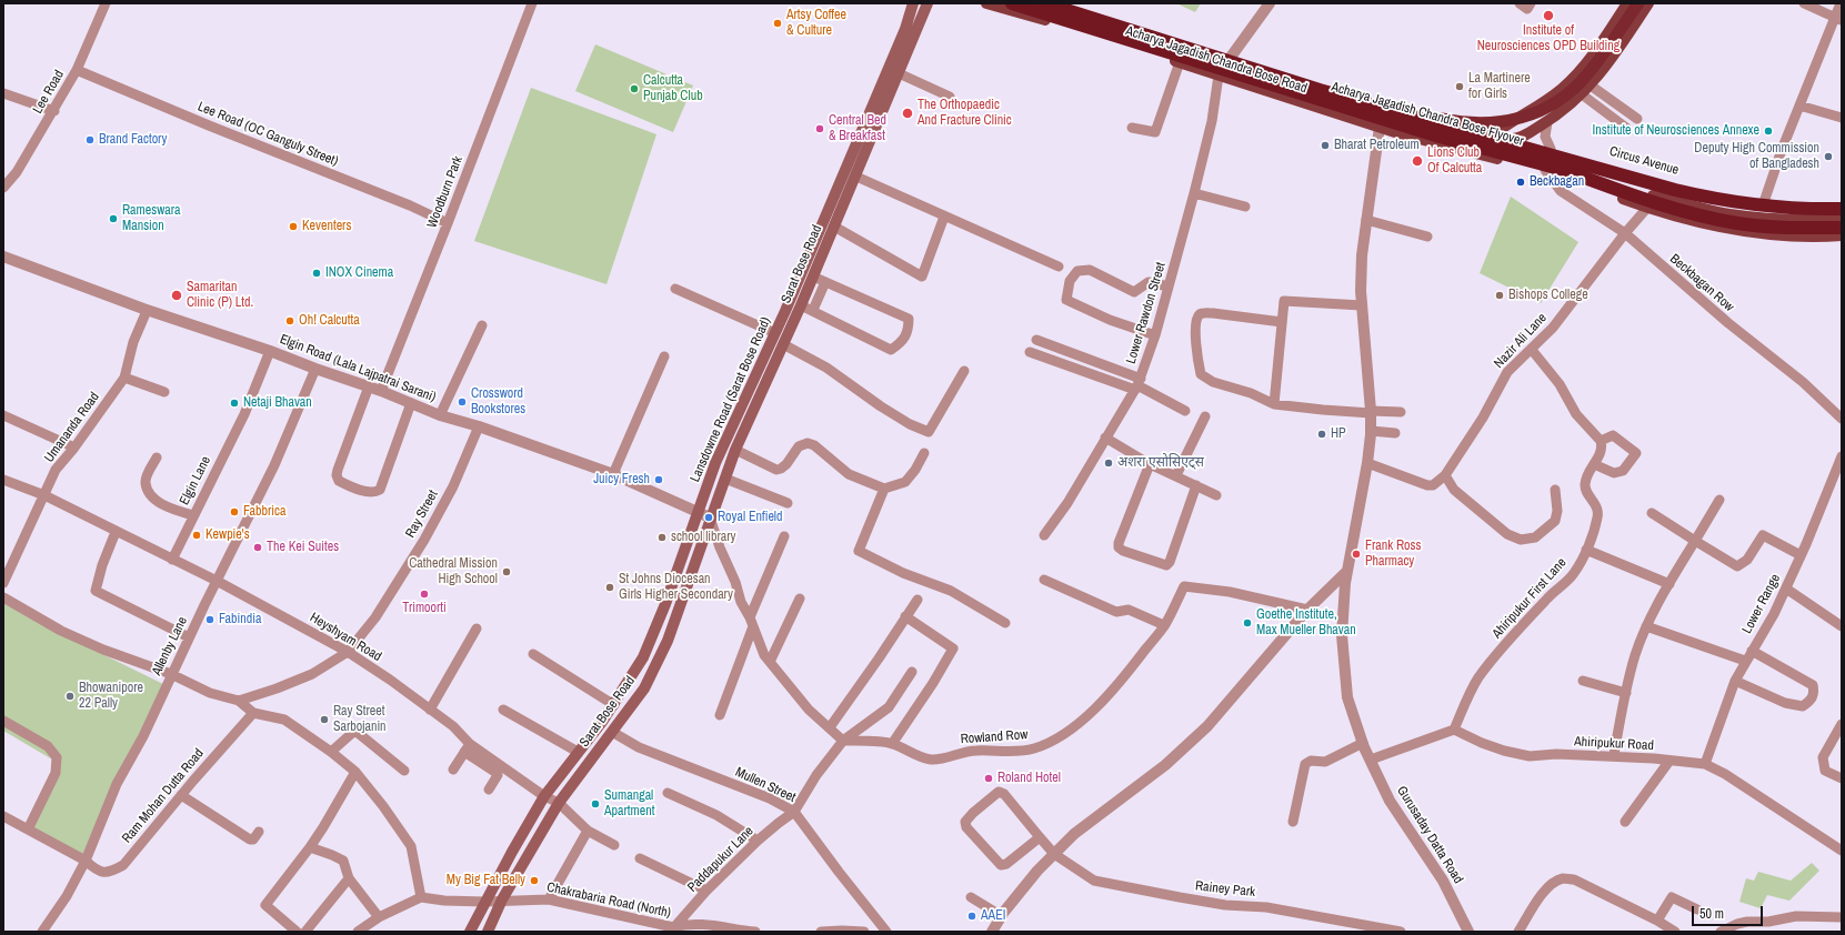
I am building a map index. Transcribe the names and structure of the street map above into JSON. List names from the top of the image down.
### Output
{
  "streets": {
    "highway": ["Acharya Jagadish Chandra Bose Flyover"],
    "main road": [
      "Acharya Jagadish Chandra Bose Road",
      "Circus Avenue",
      "Sarat Bose Road",
      "Lansdowne Road (Sarat Bose Road)"
    ],
    "street": [
      "Lee Road",
      "Lee Road (OC Ganguly Street)",
      "Woodburn Park",
      "Beckbagan Row",
      "Lower Rawdon Street",
      "Nazir Ali Lane",
      "Elgin Road (Lala Lajpatrai Sarani)",
      "Umananda Road",
      "Elgin Lane",
      "Ray Street",
      "Ahiripukur First Lane",
      "Lower Range",
      "Heyshyam Road",
      "Allenby Lane",
      "Rowland Row",
      "Ahiripukur Road",
      "Mullen Street",
      "Ram Mohan Dutta Road",
      "Gurusaday Datta Road",
      "Paddapukur Lane",
      "Rainey Park",
      "Chakrabaria Road (North)"
    ]
  },
  "crossings": [
    ["Acharya Jagadish Chandra Bose Road", "Circus Avenue"],
    ["Acharya Jagadish Chandra Bose Road", "Lower Rawdon Street"],
    ["Acharya Jagadish Chandra Bose Road", "Gurusaday Datta Road"],
    ["Lee Road", "Lee Road (OC Ganguly Street)"],
    ["Lee Road (OC Ganguly Street)", "Woodburn Park"],
    ["Woodburn Park", "Elgin Road (Lala Lajpatrai Sarani)"],
    ["Sarat Bose Road", "Heyshyam Road"],
    ["Sarat Bose Road", "Mullen Street"],
    ["Sarat Bose Road", "Chakrabaria Road (North)"],
    ["Beckbagan Row", "Nazir Ali Lane"],
    ["Nazir Ali Lane", "Gurusaday Datta Road"],
    ["Elgin Road (Lala Lajpatrai Sarani)", "Lansdowne Road (Sarat Bose Road)"],
    ["Elgin Road (Lala Lajpatrai Sarani)", "Umananda Road"],
    ["Elgin Road (Lala Lajpatrai Sarani)", "Elgin Lane"],
    ["Elgin Road (Lala Lajpatrai Sarani)", "Ray Street"],
    ["Elgin Road (Lala Lajpatrai Sarani)", "Allenby Lane"],
    ["Lansdowne Road (Sarat Bose Road)", "Heyshyam Road"],
    ["Lansdowne Road (Sarat Bose Road)", "Chakrabaria Road (North)"],
    ["Umananda Road", "Heyshyam Road"],
    ["Elgin Lane", "Heyshyam Road"],
    ["Ray Street", "Heyshyam Road"],
    ["Ahiripukur First Lane", "Ahiripukur Road"],
    ["Lower Range", "Ahiripukur Road"],
    ["Heyshyam Road", "Allenby Lane"],
    ["Allenby Lane", "Ram Mohan Dutta Road"],
    ["Mullen Street", "Paddapukur Lane"],
    ["Paddapukur Lane", "Chakrabaria Road (North)"]
  ],
  "places": [
    "Institute of Neurosciences OPD Building",
    "Artsy Coffee & Culture",
    "La Martinere for Girls",
    "Calcutta Punjab Club",
    "The Orthopaedic And Fracture Clinic",
    "Central Bed & Breakfast",
    "Institute of Neurosciences Annexe",
    "Brand Factory",
    "Bharat Petroleum",
    "Deputy High Commission of Bangladesh",
    "Lions Club Of Calcutta",
    "Beckbagan",
    "Rameswara Mansion",
    "Keventers",
    "INOX Cinema",
    "Samaritan Clinic (P) Ltd.",
    "Bishops College",
    "Oh! Calcutta",
    "Crossword Bookstores",
    "Netaji Bhavan",
    "HP",
    "अशरा एसोसिएट्स",
    "Juicy Fresh",
    "Fabbrica",
    "Royal Enfield",
    "Kewpie's",
    "school library",
    "The Kei Suites",
    "Frank Ross Pharmacy",
    "Cathedral Mission High School",
    "St Johns Diocesan Girls Higher Secondary",
    "Trimoorti",
    "Fabindia",
    "Goethe Institute, Max Mueller Bhavan",
    "Bhowanipore 22 Pally",
    "Ray Street Sarbojanin",
    "Roland Hotel",
    "Sumangal Apartment",
    "My Big Fat Belly",
    "AAEI"
  ],
  "scale_bar": "50 m"
}
